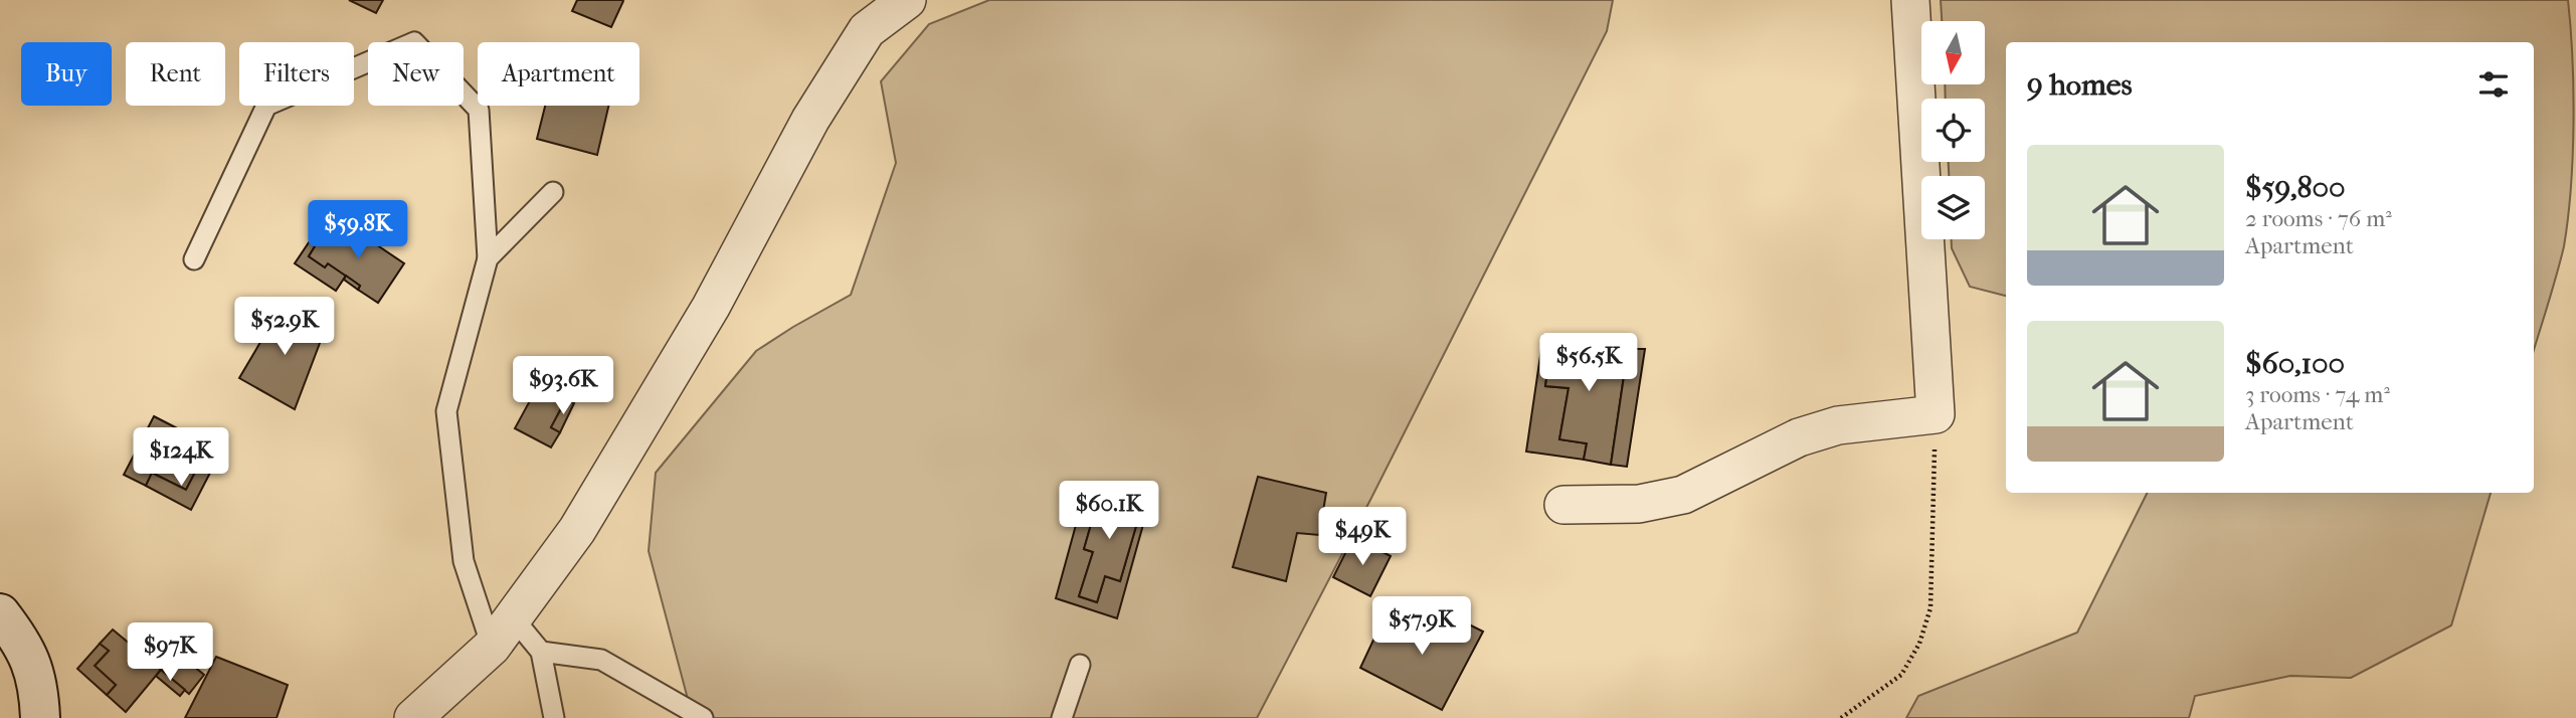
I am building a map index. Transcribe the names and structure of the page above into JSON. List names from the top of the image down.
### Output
{
  "north": "bottom",
  "page": {
    "chip": [
      "Buy",
      "Rent",
      "Filters",
      "New",
      "Apartment"
    ],
    "heading": "9 homes",
    "list": [
      {
        "name": "$59,800",
        "note": "2 rooms · 76 m² · Apartment"
      },
      {
        "name": "$60,100",
        "note": "3 rooms · 74 m² · Apartment"
      }
    ],
    "price": [
      "$59.8K",
      "$52.9K",
      "$56.5K",
      "$93.6K",
      "$124K",
      "$60.1K",
      "$49K",
      "$57.9K",
      "$97K"
    ]
  }
}
